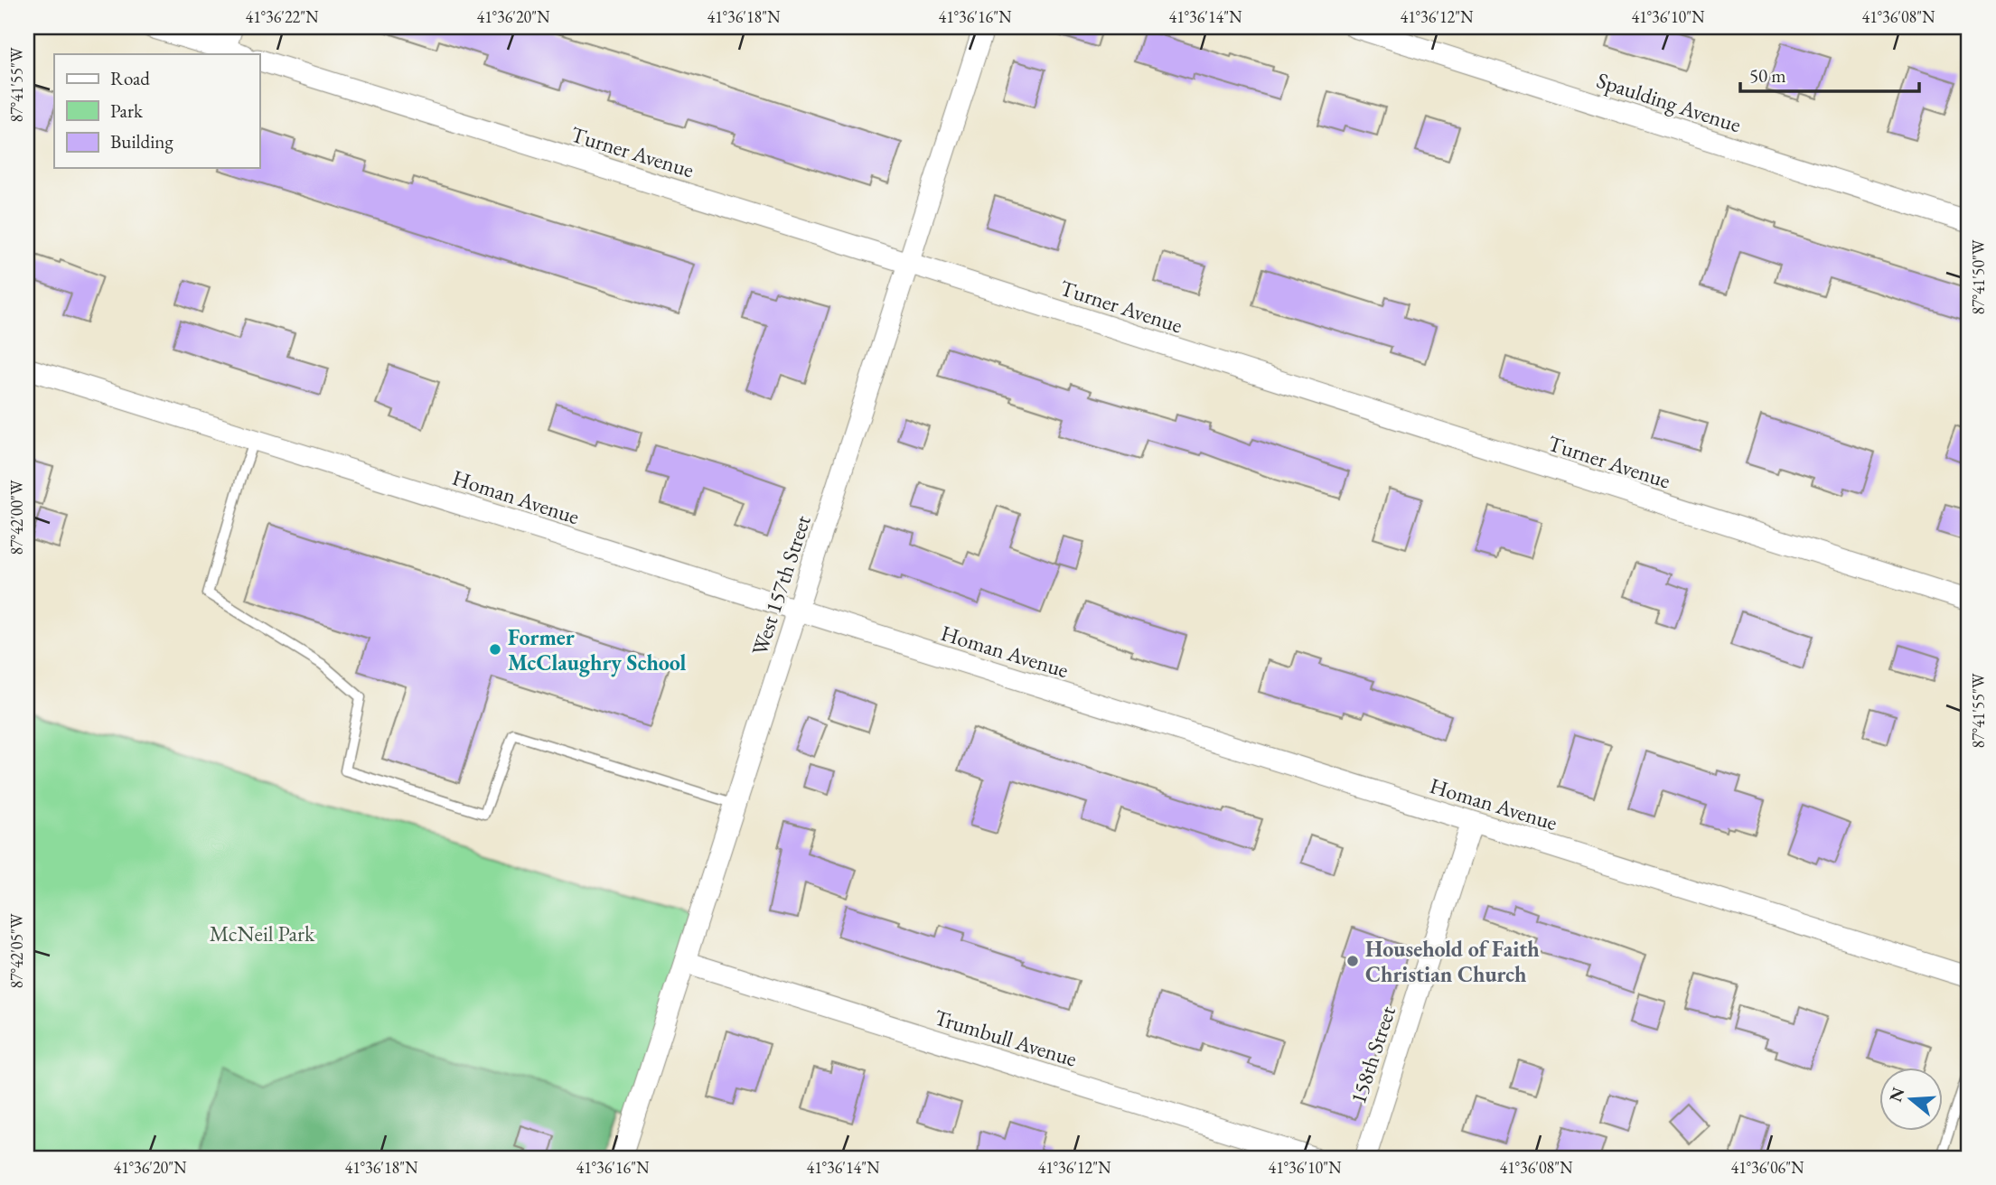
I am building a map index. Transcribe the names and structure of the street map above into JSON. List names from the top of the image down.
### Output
{
  "streets": {
    "street": [
      "Spaulding Avenue",
      "Turner Avenue",
      "Homan Avenue",
      "West 157th Street",
      "Trumbull Avenue",
      "158th Street"
    ]
  },
  "crossings": [
    ["Turner Avenue", "West 157th Street"],
    ["Homan Avenue", "West 157th Street"],
    ["Homan Avenue", "158th Street"],
    ["West 157th Street", "Trumbull Avenue"]
  ],
  "parks": ["McNeil Park"],
  "places": ["Former McClaughry School", "Household of Faith Christian Church"],
  "legend": ["Road", "Park", "Building"],
  "scale_bar": "50 m",
  "north": "left",
  "coordinates": [
    "41°36'22\"N",
    "41°36'20\"N",
    "41°36'18\"N",
    "41°36'16\"N",
    "41°36'14\"N",
    "41°36'12\"N",
    "41°36'10\"N",
    "41°36'08\"N",
    "87°41'55\"W",
    "87°41'50\"W",
    "87°42'00\"W",
    "87°42'05\"W",
    "41°36'06\"N"
  ]
}
